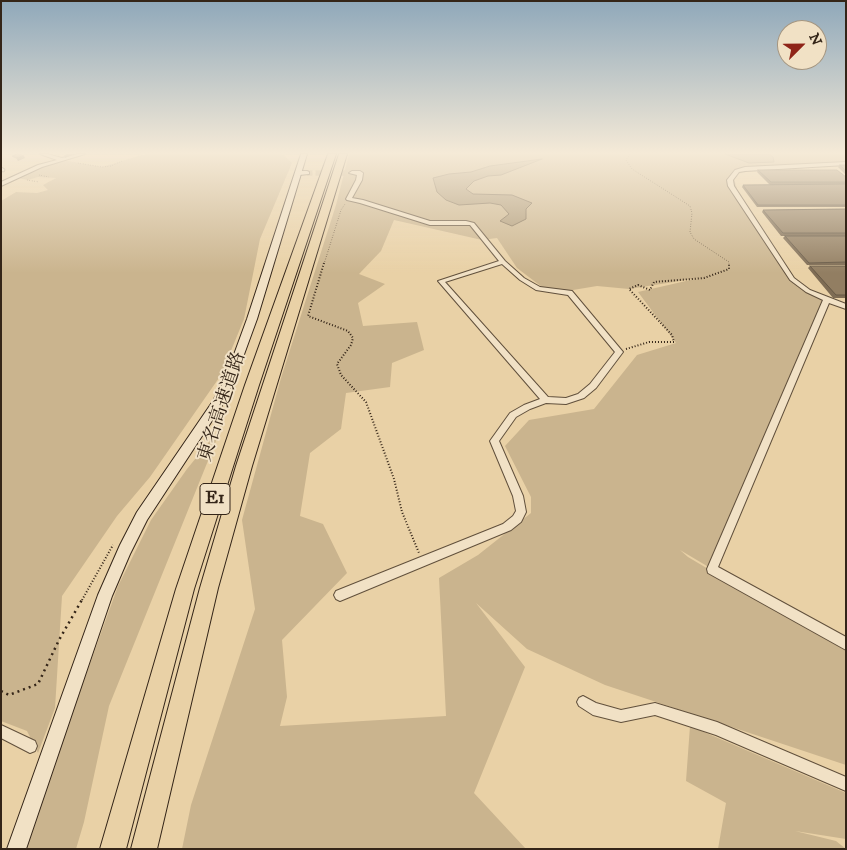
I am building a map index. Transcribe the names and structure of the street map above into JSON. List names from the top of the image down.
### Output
{
  "streets": {
    "highway": ["東名高速道路", "E1"]
  },
  "north": "top right"
}
